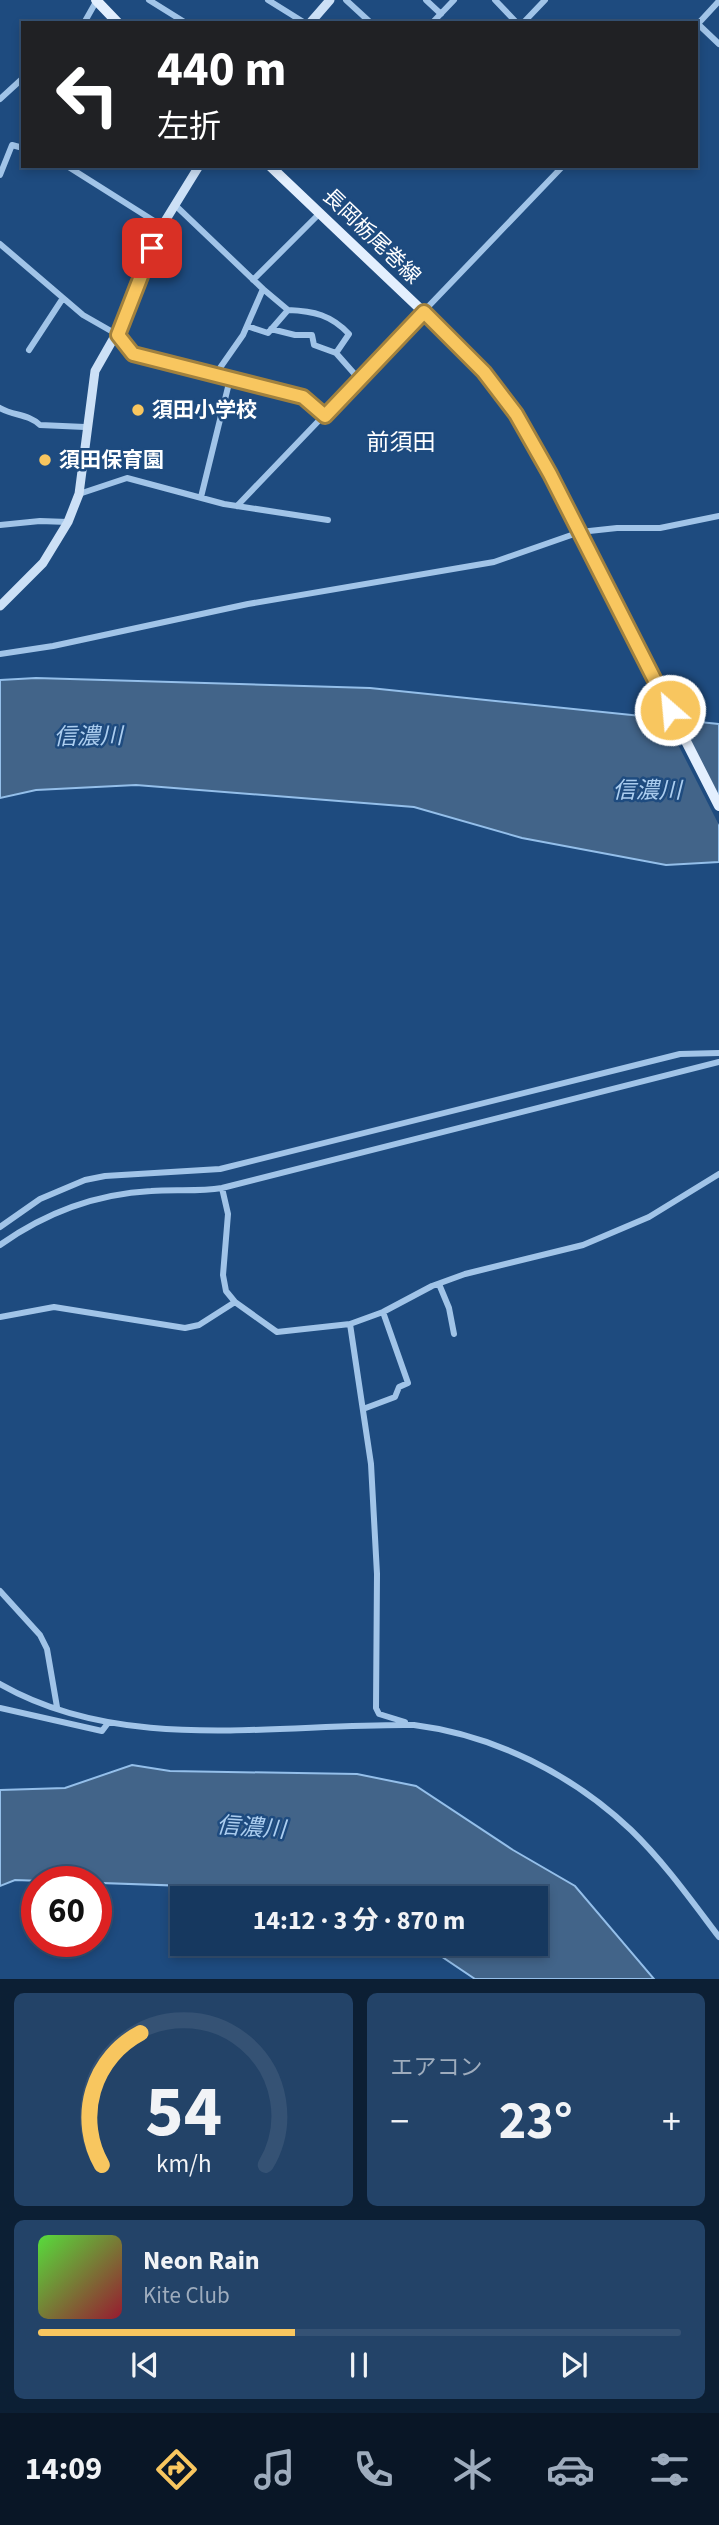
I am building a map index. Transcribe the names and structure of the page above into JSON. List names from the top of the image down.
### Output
{
  "streets": {
    "main road": ["長岡栃尾巻線"]
  },
  "districts": ["前須田"],
  "water": ["信濃川"],
  "places": ["須田小学校", "須田保育園"],
  "page": {
    "turn": ["440 m", "左折"],
    "limit": "60",
    "trip": "14:12 · 3 分 · 870 m",
    "tile": "エアコン",
    "heat": ["−", "23°", "+"],
    "song": ["Neon Rain", "Kite Club"],
    "tabs": "14:09",
    "gauge": ["54", "km/h"]
  }
}
